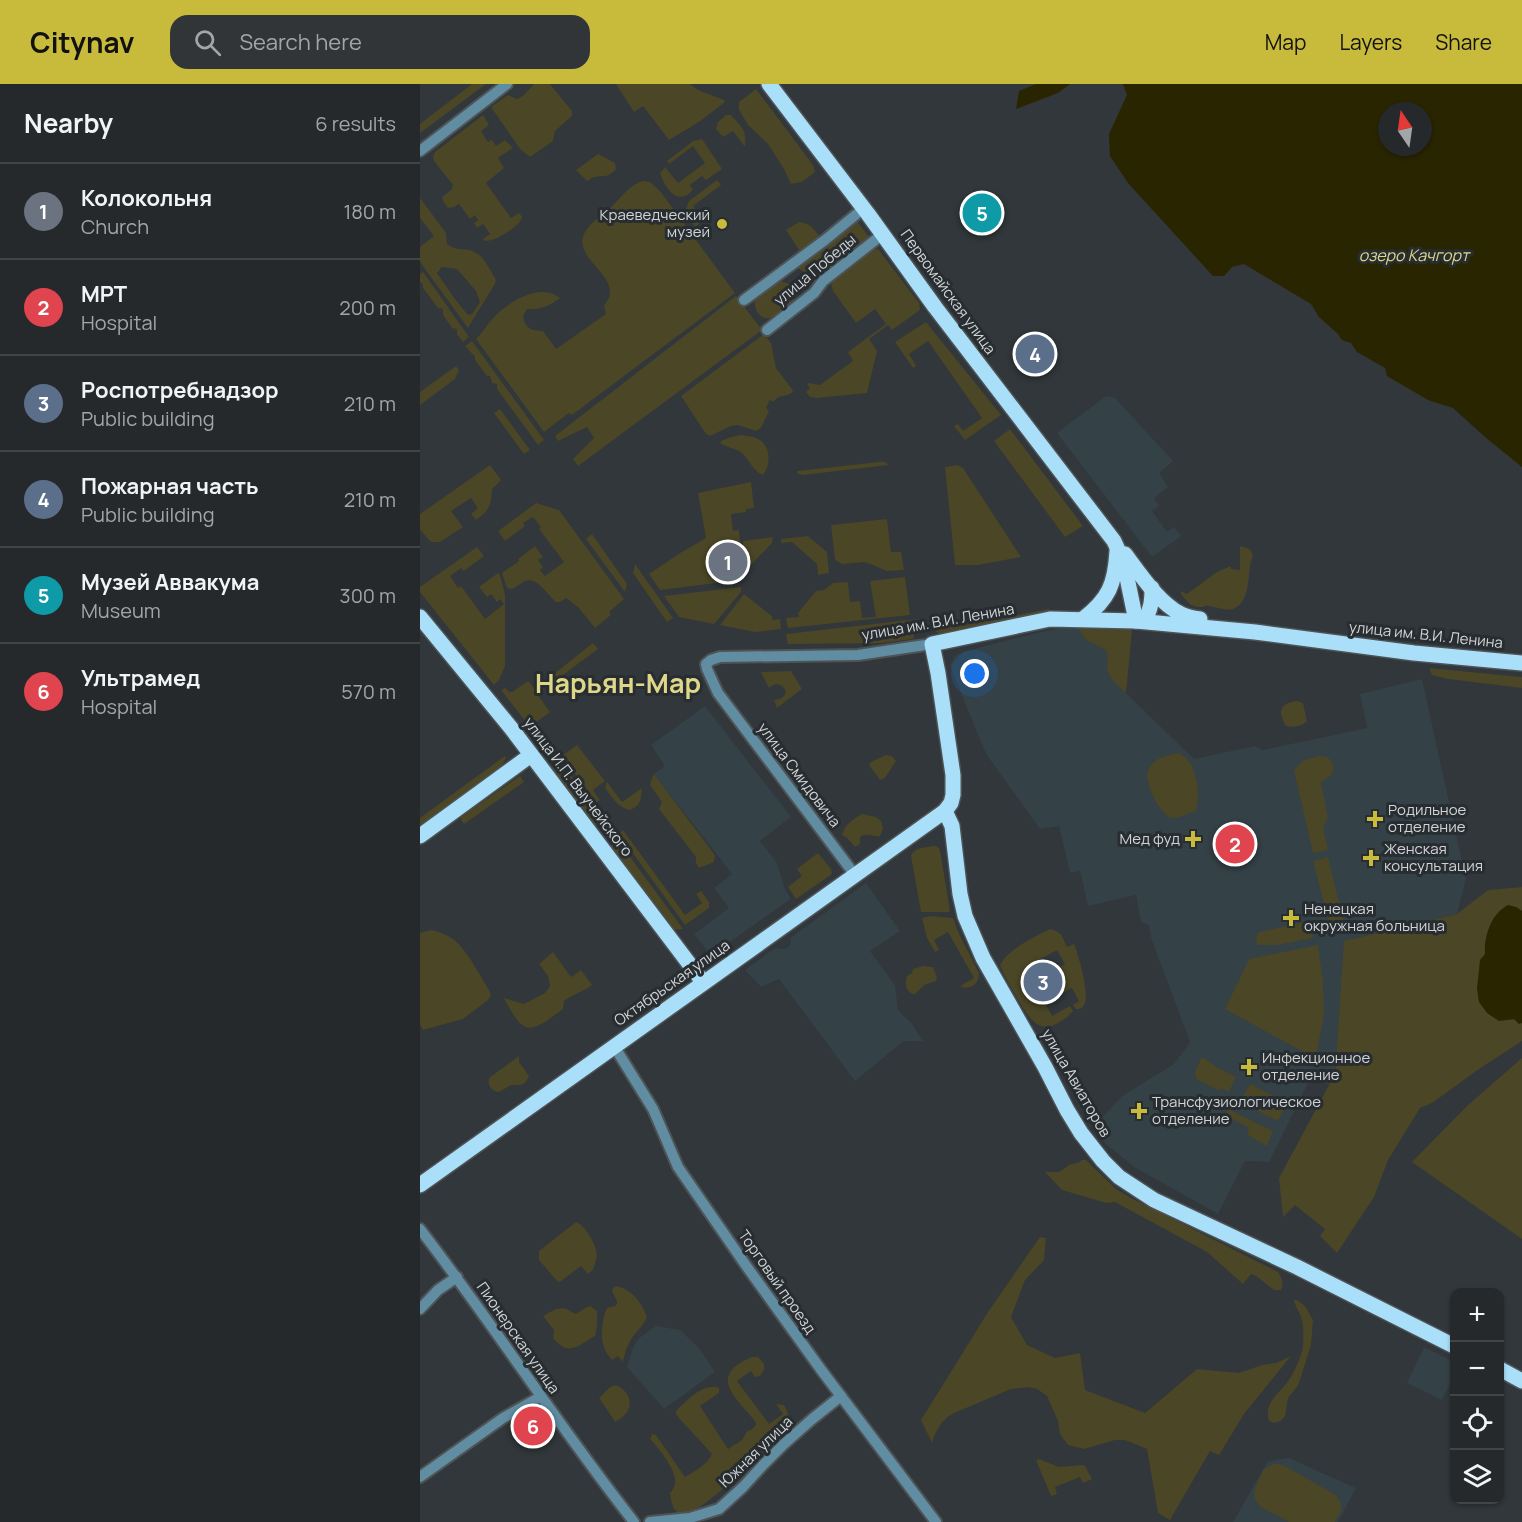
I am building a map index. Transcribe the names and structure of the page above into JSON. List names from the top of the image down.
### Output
{
  "streets": {
    "main road": [
      "Первомайская улица",
      "улица им. В.И. Ленина",
      "улица И.П. Выучейского",
      "Октябрьская улица",
      "улица Авиаторов"
    ],
    "street": [
      "улица Победы",
      "улица Смидовича",
      "Торговый проезд",
      "Пионерская улица",
      "Южная улица"
    ]
  },
  "crossings": [
    ["улица Победы", "Первомайская улица"],
    ["Первомайская улица", "улица им. В.И. Ленина"],
    ["улица им. В.И. Ленина", "улица Смидовича"],
    ["улица Смидовича", "Октябрьская улица"],
    ["улица И.П. Выучейского", "Октябрьская улица"],
    ["Октябрьская улица", "улица Авиаторов"],
    ["Октябрьская улица", "Торговый проезд"],
    ["Торговый проезд", "Южная улица"]
  ],
  "districts": ["Нарьян-Мар"],
  "water": ["озеро Качгорт"],
  "places": {
    "other": ["Краеведческий музей"],
    "health": [
      "Родильное отделение",
      "Мед фуд",
      "Женская консультация",
      "Ненецкая окружная больница",
      "Инфекционное отделение",
      "Трансфузиологическое отделение"
    ]
  },
  "north": "top",
  "page": {
    "header": "Citynav",
    "search": "Search here",
    "nav": ["Map", "Layers", "Share"],
    "heading": ["Nearby", "6 results"],
    "list": [
      {
        "mark": "1",
        "name": "Колокольня",
        "note": "Church",
        "value": "180 m"
      },
      {
        "mark": "2",
        "name": "МРТ",
        "note": "Hospital",
        "value": "200 m"
      },
      {
        "mark": "3",
        "name": "Роспотребнадзор",
        "note": "Public building",
        "value": "210 m"
      },
      {
        "mark": "4",
        "name": "Пожарная часть",
        "note": "Public building",
        "value": "210 m"
      },
      {
        "mark": "5",
        "name": "Музей Аввакума",
        "note": "Museum",
        "value": "300 m"
      },
      {
        "mark": "6",
        "name": "Ультрамед",
        "note": "Hospital",
        "value": "570 m"
      }
    ],
    "pins": [
      "5",
      "4",
      "1",
      "2",
      "3",
      "6"
    ],
    "map_buttons": ["+", "−"]
  }
}
